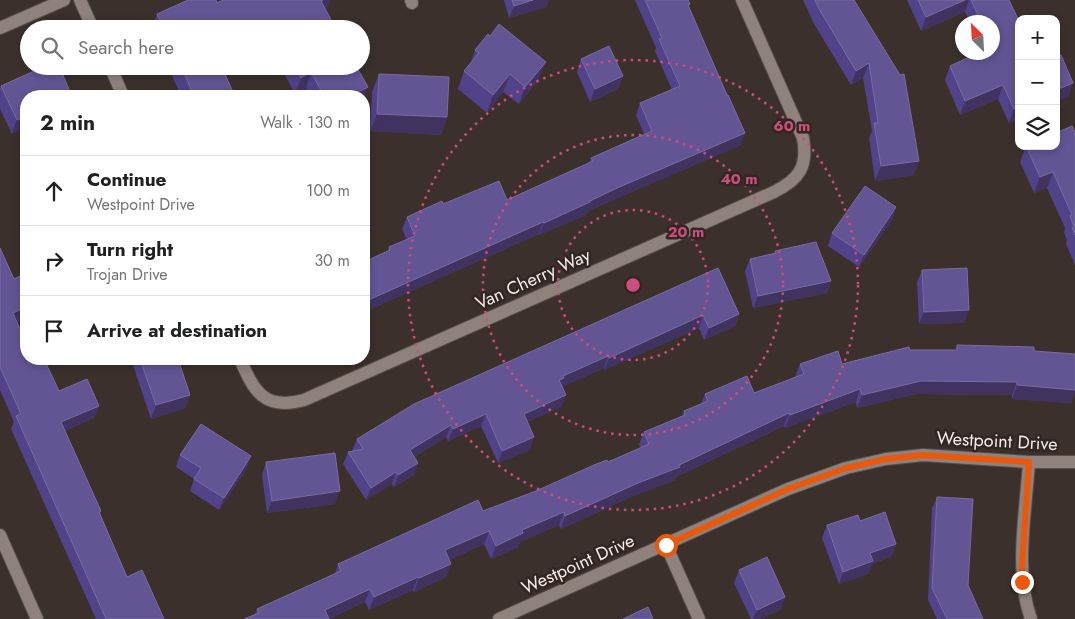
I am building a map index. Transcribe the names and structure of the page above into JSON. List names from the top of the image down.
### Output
{
  "streets": {
    "street": ["Van Cherry Way", "Westpoint Drive"]
  },
  "north": "top left",
  "page": {
    "map_buttons": ["+", "−"],
    "search": "Search here",
    "heading": ["2 min", "Walk · 130 m"],
    "list": [
      ["Continue", "Westpoint Drive", "100 m"],
      ["Turn right", "Trojan Drive", "30 m"],
      "Arrive at destination"
    ]
  },
  "rings": ["60 m", "40 m", "20 m"]
}
